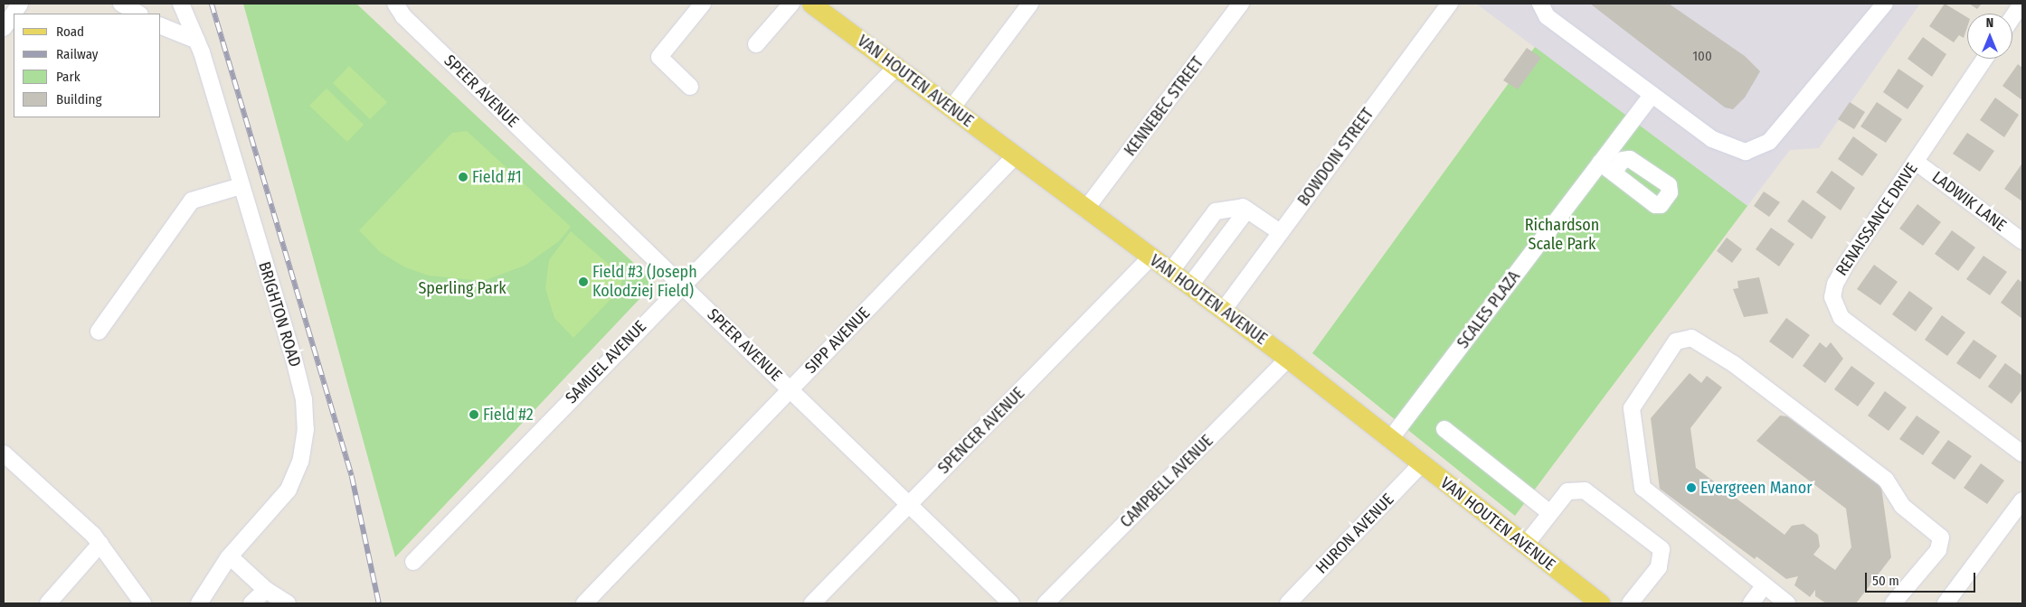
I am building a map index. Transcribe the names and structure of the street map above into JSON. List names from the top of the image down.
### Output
{
  "streets": {
    "main road": ["VAN HOUTEN AVENUE"],
    "street": [
      "SPEER AVENUE",
      "KENNEBEC STREET",
      "BOWDOIN STREET",
      "LADWIK LANE",
      "RENAISSANCE DRIVE",
      "SCALES PLAZA",
      "BRIGHTON ROAD",
      "SIPP AVENUE",
      "SAMUEL AVENUE",
      "SPENCER AVENUE",
      "CAMPBELL AVENUE",
      "HURON AVENUE"
    ]
  },
  "crossings": [
    ["VAN HOUTEN AVENUE", "KENNEBEC STREET"],
    ["VAN HOUTEN AVENUE", "BOWDOIN STREET"],
    ["VAN HOUTEN AVENUE", "SCALES PLAZA"],
    ["VAN HOUTEN AVENUE", "SIPP AVENUE"],
    ["VAN HOUTEN AVENUE", "SAMUEL AVENUE"],
    ["VAN HOUTEN AVENUE", "SPENCER AVENUE"],
    ["VAN HOUTEN AVENUE", "CAMPBELL AVENUE"],
    ["VAN HOUTEN AVENUE", "HURON AVENUE"],
    ["SPEER AVENUE", "SIPP AVENUE"],
    ["SPEER AVENUE", "SAMUEL AVENUE"],
    ["SPEER AVENUE", "SPENCER AVENUE"],
    ["LADWIK LANE", "RENAISSANCE DRIVE"]
  ],
  "parks": ["Richardson Scale Park", "Sperling Park"],
  "places": [
    "Field #1",
    "Field #3 (Joseph Kolodziej Field)",
    "Field #2",
    "Evergreen Manor"
  ],
  "house_numbers": ["100"],
  "legend": [
    "Road",
    "Railway",
    "Park",
    "Building"
  ],
  "scale_bar": "50 m",
  "north": "top"
}
